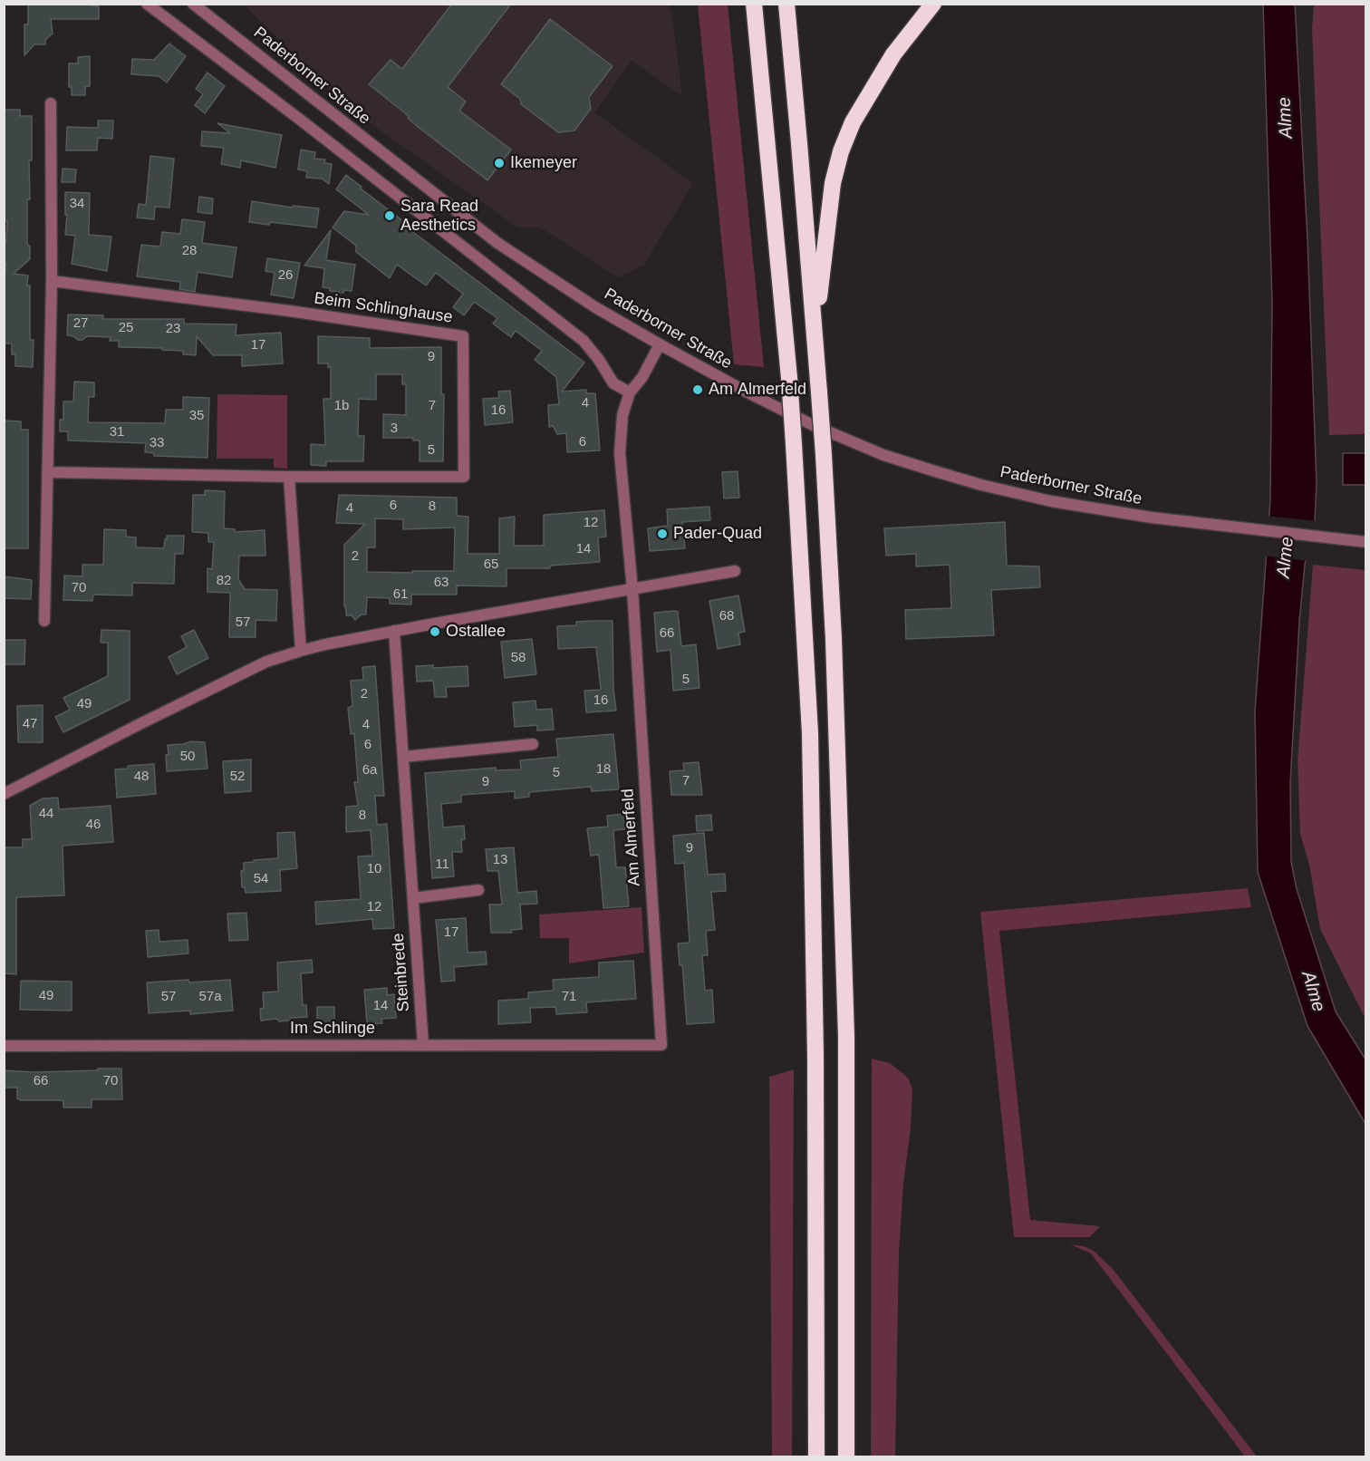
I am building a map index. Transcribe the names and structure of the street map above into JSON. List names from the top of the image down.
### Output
{
  "streets": {
    "street": [
      "Paderborner Straße",
      "Beim Schlinghause",
      "Am Almerfeld",
      "Steinbrede",
      "Im Schlinge"
    ]
  },
  "crossings": [
    ["Paderborner Straße", "Am Almerfeld"],
    ["Am Almerfeld", "Im Schlinge"],
    ["Steinbrede", "Im Schlinge"]
  ],
  "water": ["Alme"],
  "places": [
    "Ikemeyer",
    "Sara Read Aesthetics",
    "Am Almerfeld",
    "Pader-Quad",
    "Ostallee"
  ],
  "house_numbers": [
    "34",
    "28",
    "26",
    "27",
    "25",
    "23",
    "17",
    "9",
    "4",
    "1b",
    "7",
    "16",
    "35",
    "3",
    "31",
    "6",
    "33",
    "5",
    "6",
    "8",
    "4",
    "12",
    "14",
    "2",
    "65",
    "82",
    "63",
    "70",
    "61",
    "68",
    "57",
    "66",
    "58",
    "5",
    "2",
    "16",
    "49",
    "47",
    "4",
    "6",
    "50",
    "18",
    "6a",
    "5",
    "48",
    "52",
    "7",
    "9",
    "44",
    "8",
    "46",
    "9",
    "13",
    "11",
    "10",
    "54",
    "12",
    "17",
    "49",
    "57",
    "57a",
    "71",
    "14",
    "66",
    "70"
  ]
}
